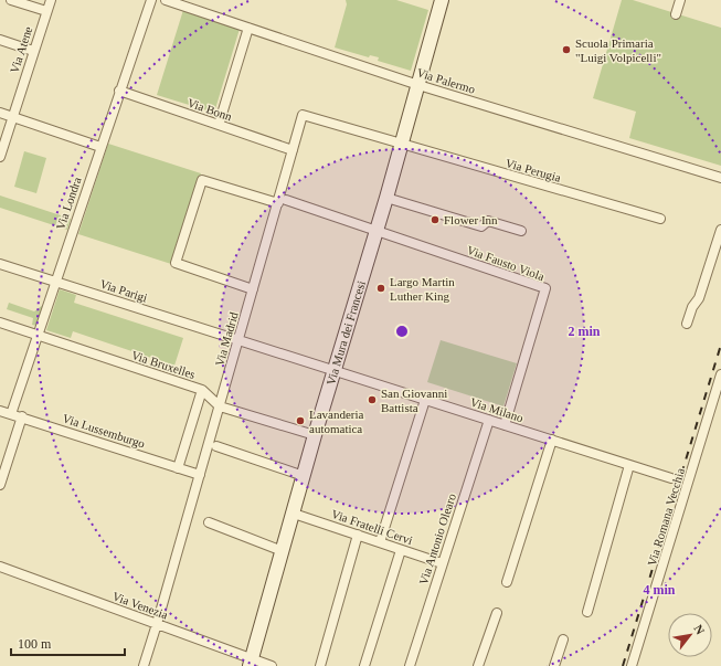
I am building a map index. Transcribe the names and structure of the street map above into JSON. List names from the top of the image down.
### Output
{
  "streets": {
    "street": [
      "Via Atene",
      "Via Palermo",
      "Via Bonn",
      "Via Perugia",
      "Via Londra",
      "Via Fausto Viola",
      "Via Parigi",
      "Via Mura dei Francesi",
      "Via Madrid",
      "Via Bruxelles",
      "Via Milano",
      "Via Lussemburgo",
      "Via Romana Vecchia",
      "Via Fratelli Cervi",
      "Via Antonio Olearo",
      "Via Venezia"
    ]
  },
  "crossings": [
    ["Via Palermo", "Via Mura dei Francesi"],
    ["Via Bonn", "Via Londra"],
    ["Via Bonn", "Via Madrid"],
    ["Via Perugia", "Via Mura dei Francesi"],
    ["Via Perugia", "Via Madrid"],
    ["Via Londra", "Via Parigi"],
    ["Via Londra", "Via Bruxelles"],
    ["Via Londra", "Via Lussemburgo"],
    ["Via Fausto Viola", "Via Mura dei Francesi"],
    ["Via Fausto Viola", "Via Milano"],
    ["Via Parigi", "Via Madrid"],
    ["Via Parigi", "Via Milano"],
    ["Via Mura dei Francesi", "Via Madrid"],
    ["Via Mura dei Francesi", "Via Bruxelles"],
    ["Via Mura dei Francesi", "Via Milano"],
    ["Via Mura dei Francesi", "Via Fratelli Cervi"],
    ["Via Mura dei Francesi", "Via Venezia"],
    ["Via Madrid", "Via Bruxelles"],
    ["Via Madrid", "Via Milano"],
    ["Via Madrid", "Via Lussemburgo"],
    ["Via Madrid", "Via Venezia"],
    ["Via Milano", "Via Antonio Olearo"],
    ["Via Fratelli Cervi", "Via Antonio Olearo"]
  ],
  "places": [
    "Scuola Primaria \"Luigi Volpicelli\"",
    "Flower Inn",
    "Largo Martin Luther King",
    "San Giovanni Battista",
    "Lavanderia automatica"
  ],
  "scale_bar": "100 m",
  "north": "top right",
  "rings": ["2 min", "4 min"]
}
